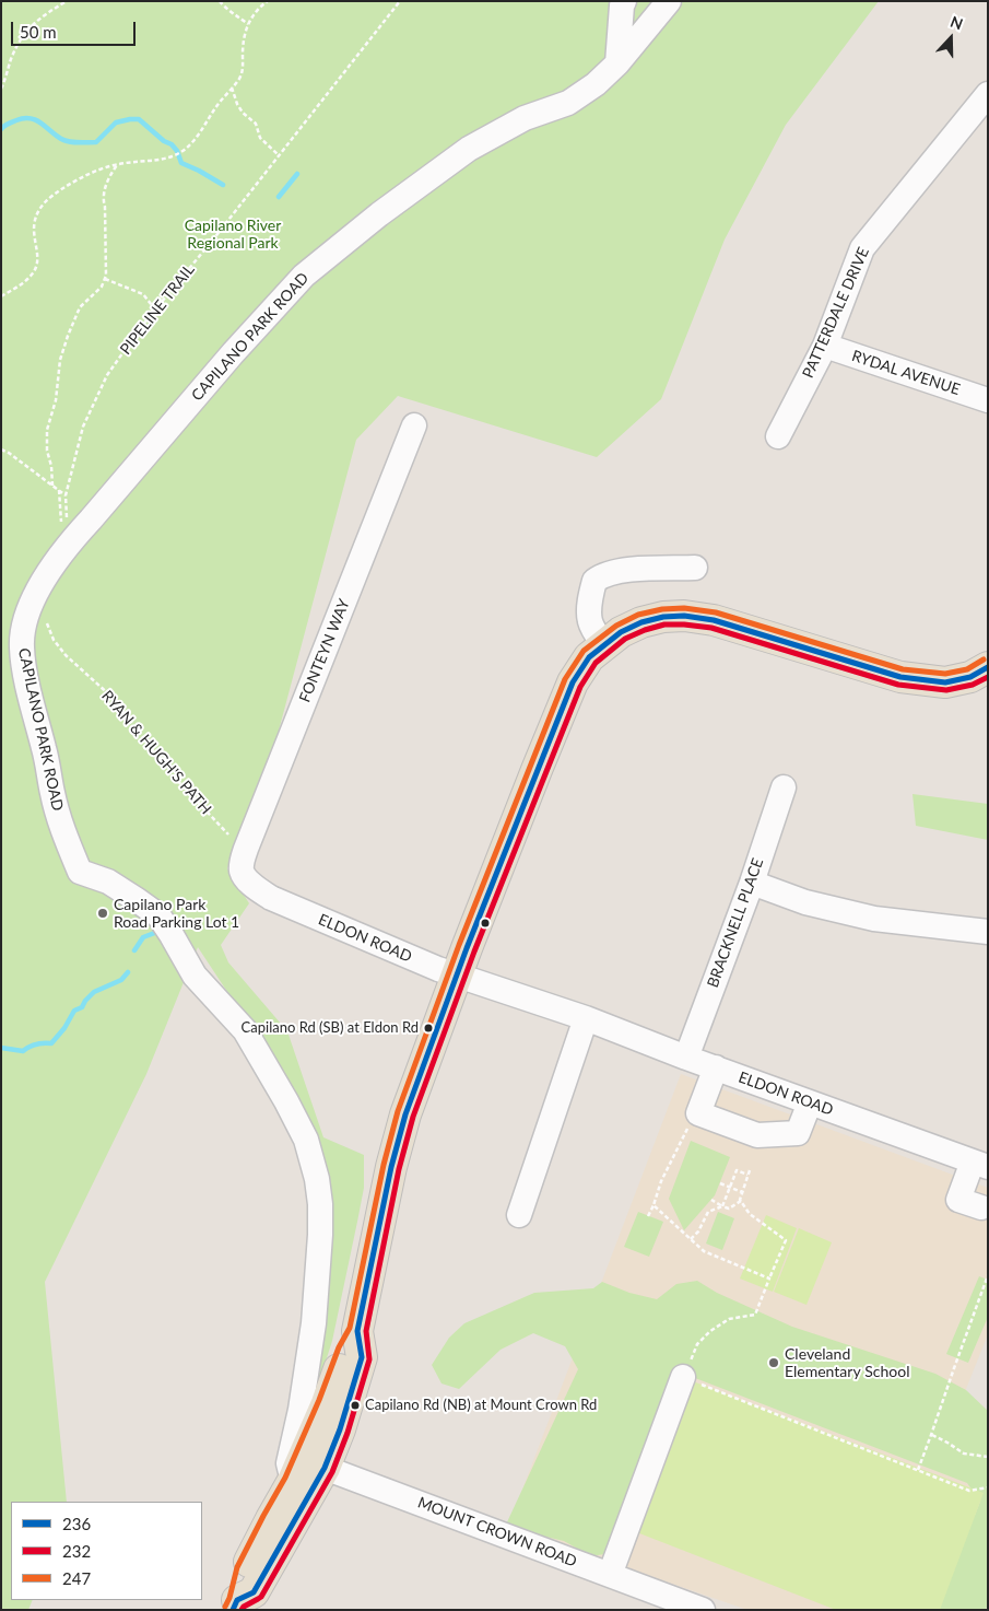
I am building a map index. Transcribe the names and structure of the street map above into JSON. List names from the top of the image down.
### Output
{
  "streets": {
    "street": [
      "PATTERDALE DRIVE",
      "CAPILANO PARK ROAD",
      "RYDAL AVENUE",
      "FONTEYN WAY",
      "BRACKNELL PLACE",
      "ELDON ROAD",
      "MOUNT CROWN ROAD"
    ],
    "path": ["PIPELINE TRAIL", "RYAN & HUGH'S PATH"]
  },
  "crossings": [
    ["PIPELINE TRAIL", "CAPILANO PARK ROAD"],
    ["PATTERDALE DRIVE", "RYDAL AVENUE"],
    ["FONTEYN WAY", "RYAN & HUGH'S PATH"],
    ["FONTEYN WAY", "ELDON ROAD"],
    ["BRACKNELL PLACE", "ELDON ROAD"]
  ],
  "parks": ["Capilano River Regional Park"],
  "places": [
    "Capilano Park Road Parking Lot 1",
    "Capilano Rd (SB) at Eldon Rd",
    "Cleveland Elementary School",
    "Capilano Rd (NB) at Mount Crown Rd"
  ],
  "lines": ["transit line 247", "transit line 236", "transit line 232"],
  "legend": ["236", "232", "247"],
  "scale_bar": "50 m",
  "north": "top"
}
